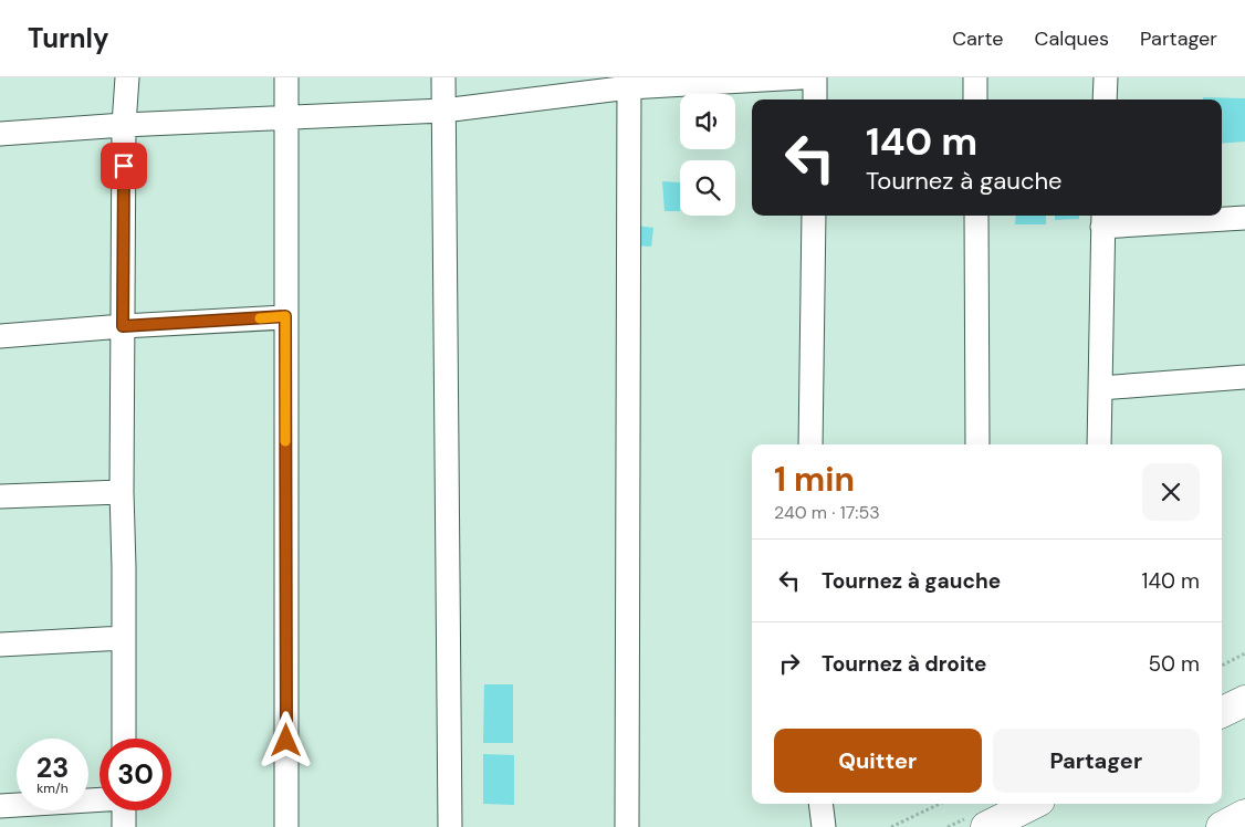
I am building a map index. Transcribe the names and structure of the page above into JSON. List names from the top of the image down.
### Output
{
  "page": {
    "header": "Turnly",
    "nav": ["Carte", "Calques", "Partager"],
    "turn": ["140 m", "Tournez à gauche"],
    "heading": ["1 min", "240 m · 17:53"],
    "list": [
      {
        "name": "Tournez à gauche",
        "value": "140 m"
      },
      {
        "name": "Tournez à droite",
        "value": "50 m"
      }
    ],
    "buttons": ["Quitter", "Partager"],
    "speed": "23 km/h",
    "limit": "30"
  }
}
